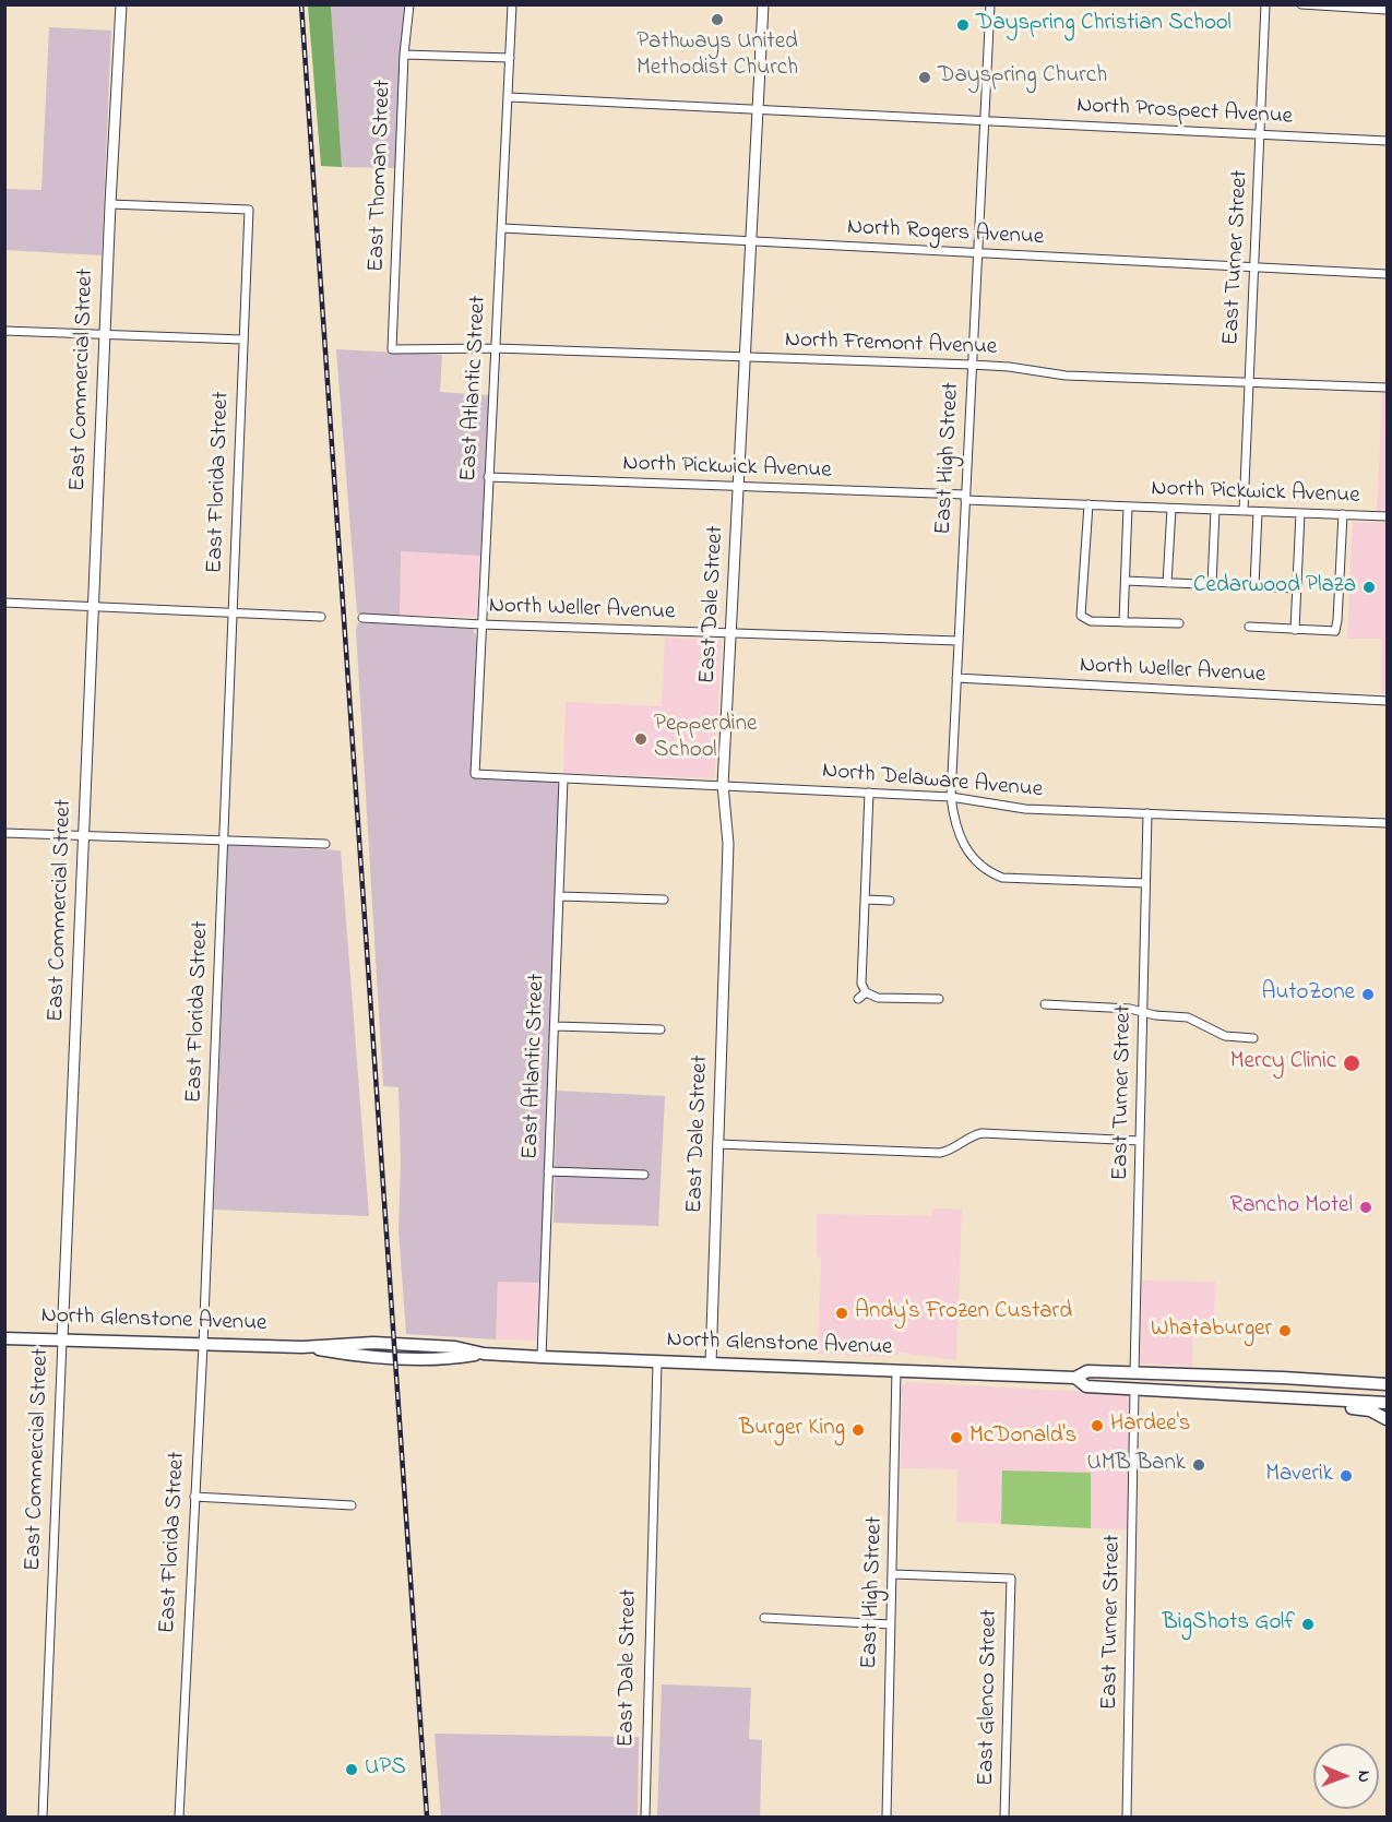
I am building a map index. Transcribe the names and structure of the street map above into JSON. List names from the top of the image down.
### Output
{
  "streets": {
    "main road": ["North Glenstone Avenue"],
    "street": [
      "North Prospect Avenue",
      "East Thoman Street",
      "North Rogers Avenue",
      "East Turner Street",
      "North Fremont Avenue",
      "East Commercial Street",
      "East Atlantic Street",
      "East High Street",
      "North Pickwick Avenue",
      "East Florida Street",
      "East Dale Street",
      "North Weller Avenue",
      "North Delaware Avenue",
      "East Glenco Street"
    ]
  },
  "crossings": [
    ["North Prospect Avenue", "East Turner Street"],
    ["North Prospect Avenue", "East Atlantic Street"],
    ["North Prospect Avenue", "East High Street"],
    ["North Prospect Avenue", "East Dale Street"],
    ["East Thoman Street", "North Fremont Avenue"],
    ["North Rogers Avenue", "East Turner Street"],
    ["North Rogers Avenue", "East Atlantic Street"],
    ["North Rogers Avenue", "East High Street"],
    ["North Rogers Avenue", "East Dale Street"],
    ["East Turner Street", "North Fremont Avenue"],
    ["East Turner Street", "East High Street"],
    ["East Turner Street", "North Pickwick Avenue"],
    ["East Turner Street", "North Delaware Avenue"],
    ["East Turner Street", "North Glenstone Avenue"],
    ["North Fremont Avenue", "East Atlantic Street"],
    ["North Fremont Avenue", "East High Street"],
    ["North Fremont Avenue", "East Dale Street"],
    ["East Commercial Street", "East Florida Street"],
    ["East Commercial Street", "North Glenstone Avenue"],
    ["East Atlantic Street", "North Pickwick Avenue"],
    ["East Atlantic Street", "North Weller Avenue"],
    ["East Atlantic Street", "North Delaware Avenue"],
    ["East Atlantic Street", "North Glenstone Avenue"],
    ["East High Street", "North Pickwick Avenue"],
    ["East High Street", "North Weller Avenue"],
    ["East High Street", "North Delaware Avenue"],
    ["East High Street", "North Glenstone Avenue"],
    ["East High Street", "East Glenco Street"],
    ["North Pickwick Avenue", "East Dale Street"],
    ["East Florida Street", "North Glenstone Avenue"],
    ["East Dale Street", "North Weller Avenue"],
    ["East Dale Street", "North Delaware Avenue"],
    ["East Dale Street", "North Glenstone Avenue"]
  ],
  "places": [
    "Pathways United Methodist Church",
    "Dayspring Christian School",
    "Dayspring Church",
    "Cedarwood Plaza",
    "Pepperdine School",
    "AutoZone",
    "Mercy Clinic",
    "Rancho Motel",
    "Andy's Frozen Custard",
    "Whataburger",
    "Hardee's",
    "Burger King",
    "McDonald's",
    "UMB Bank",
    "Maverik",
    "BigShots Golf",
    "UPS"
  ],
  "north": "right"
}
